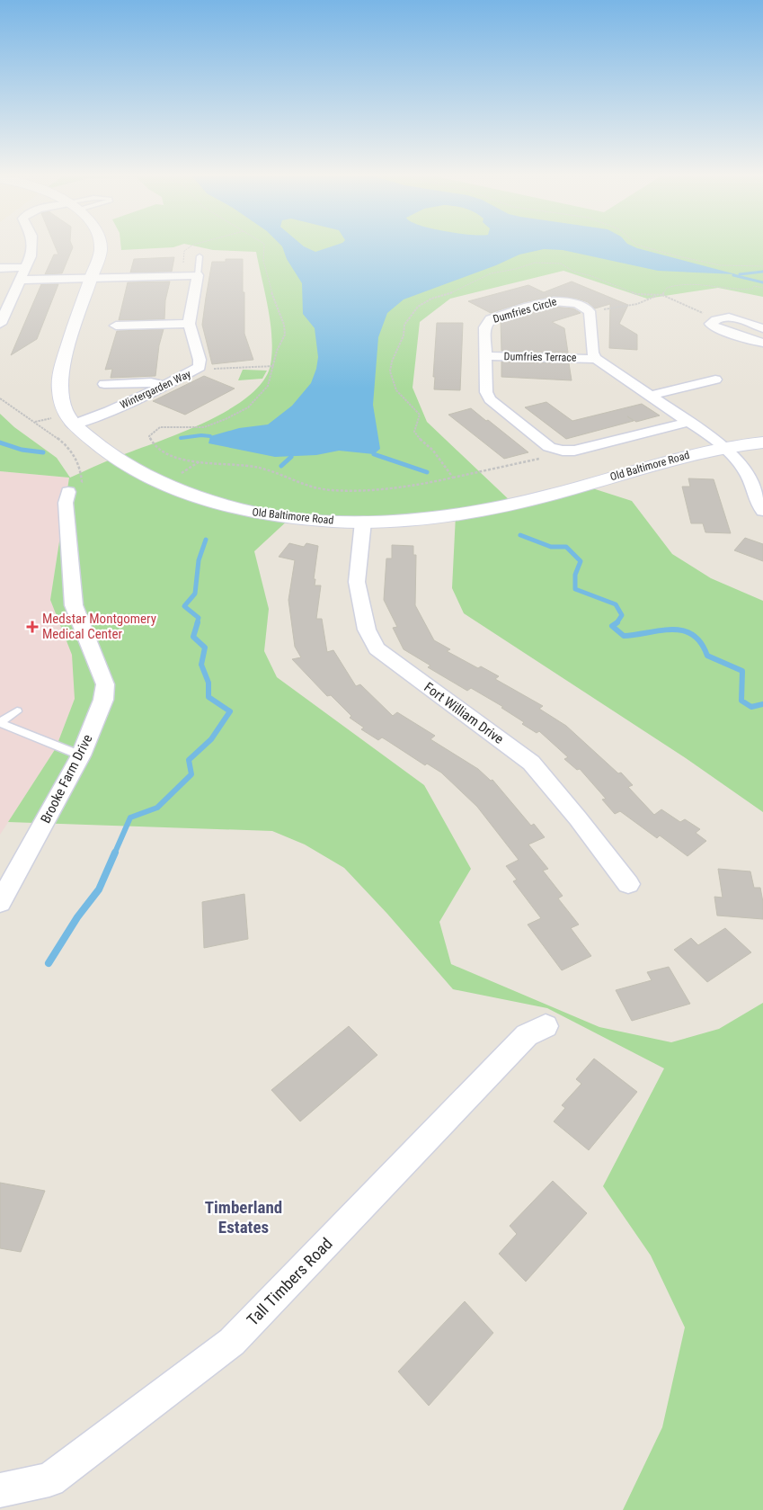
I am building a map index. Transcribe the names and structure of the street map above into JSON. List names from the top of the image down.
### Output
{
  "streets": {
    "street": [
      "Dumfries Circle",
      "Dumfries Terrace",
      "Wintergarden Way",
      "Old Baltimore Road",
      "Fort William Drive",
      "Brooke Farm Drive",
      "Tall Timbers Road"
    ]
  },
  "crossings": [
    ["Dumfries Circle", "Dumfries Terrace"],
    ["Wintergarden Way", "Old Baltimore Road"],
    ["Old Baltimore Road", "Fort William Drive"]
  ],
  "districts": ["Timberland Estates"],
  "places": {
    "health": ["Medstar Montgomery Medical Center"]
  }
}
